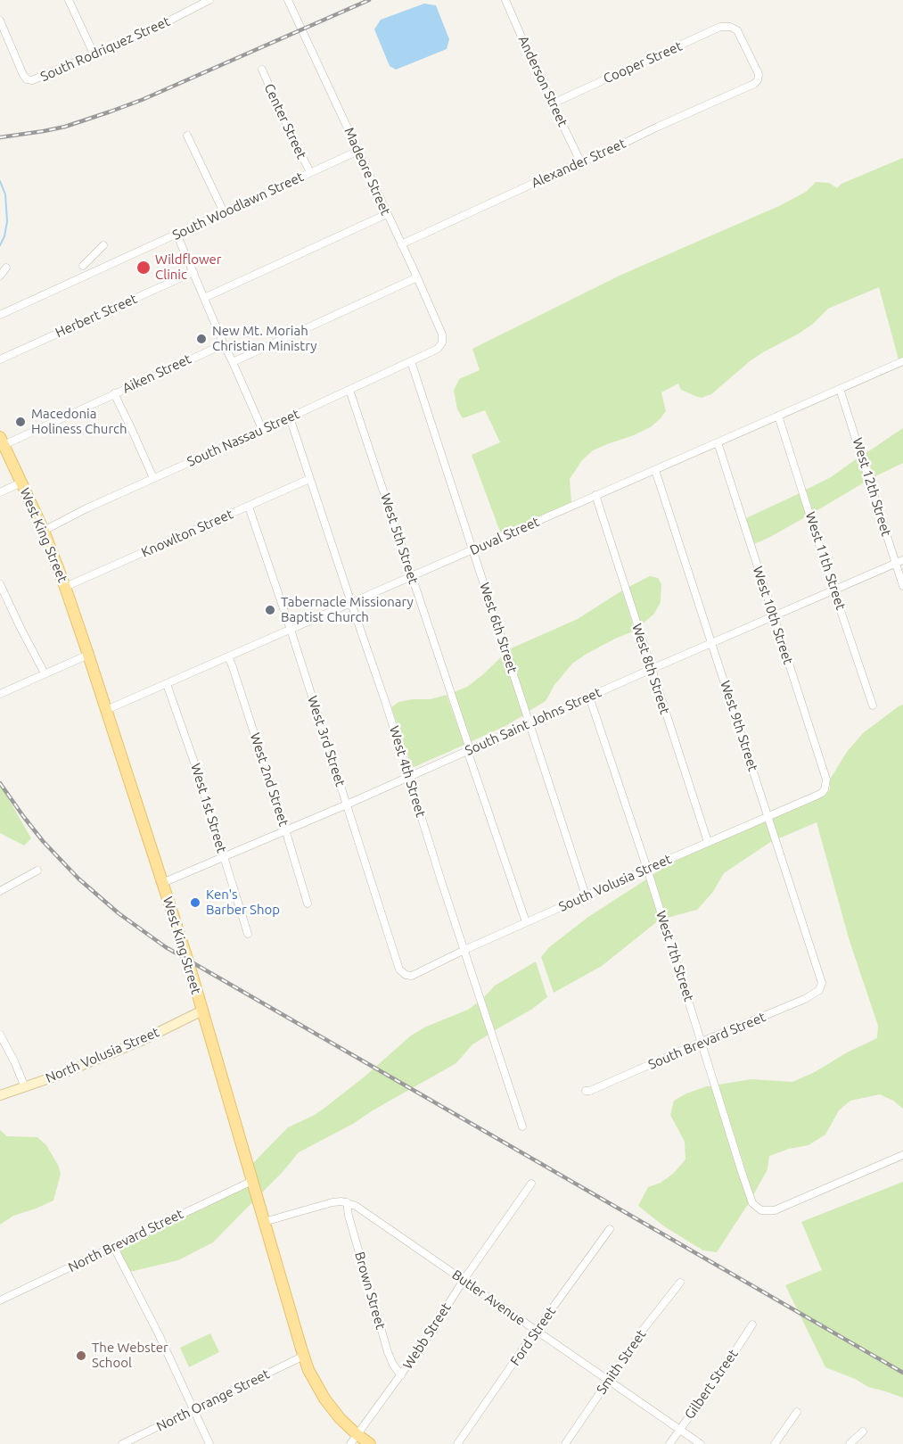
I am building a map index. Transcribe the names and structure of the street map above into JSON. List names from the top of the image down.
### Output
{
  "streets": {
    "main road": ["West King Street", "North Volusia Street"],
    "street": [
      "South Rodriquez Street",
      "Cooper Street",
      "Anderson Street",
      "Center Street",
      "Alexander Street",
      "Madeore Street",
      "South Woodlawn Street",
      "Herbert Street",
      "Aiken Street",
      "South Nassau Street",
      "West 12th Street",
      "Knowlton Street",
      "Duval Street",
      "West 5th Street",
      "West 11th Street",
      "West 10th Street",
      "West 6th Street",
      "West 8th Street",
      "South Saint Johns Street",
      "West 9th Street",
      "West 3rd Street",
      "West 4th Street",
      "West 2nd Street",
      "West 1st Street",
      "South Volusia Street",
      "West 7th Street",
      "South Brevard Street",
      "North Brevard Street",
      "Brown Street",
      "Butler Avenue",
      "Webb Street",
      "Ford Street",
      "Smith Street",
      "Gilbert Street",
      "North Orange Street"
    ]
  },
  "crossings": [
    ["Cooper Street", "Anderson Street"],
    ["Cooper Street", "Alexander Street"],
    ["Anderson Street", "Alexander Street"],
    ["Center Street", "South Woodlawn Street"],
    ["Alexander Street", "Madeore Street"],
    ["Madeore Street", "South Woodlawn Street"],
    ["Madeore Street", "South Nassau Street"],
    ["Aiken Street", "West King Street"],
    ["South Nassau Street", "West King Street"],
    ["South Nassau Street", "West 5th Street"],
    ["South Nassau Street", "West 6th Street"],
    ["South Nassau Street", "West 4th Street"],
    ["West 12th Street", "Duval Street"],
    ["West 12th Street", "South Saint Johns Street"],
    ["Knowlton Street", "West King Street"],
    ["Knowlton Street", "West 3rd Street"],
    ["Knowlton Street", "West 4th Street"],
    ["West King Street", "Duval Street"],
    ["West King Street", "South Saint Johns Street"],
    ["West King Street", "North Volusia Street"],
    ["West King Street", "North Brevard Street"],
    ["West King Street", "Webb Street"],
    ["West King Street", "North Orange Street"],
    ["Duval Street", "West 5th Street"],
    ["Duval Street", "West 11th Street"],
    ["Duval Street", "West 10th Street"],
    ["Duval Street", "West 6th Street"],
    ["Duval Street", "West 8th Street"],
    ["Duval Street", "West 9th Street"],
    ["Duval Street", "West 3rd Street"],
    ["Duval Street", "West 4th Street"],
    ["Duval Street", "West 2nd Street"],
    ["Duval Street", "West 1st Street"],
    ["West 5th Street", "South Saint Johns Street"],
    ["West 5th Street", "South Volusia Street"],
    ["West 11th Street", "South Saint Johns Street"],
    ["West 10th Street", "South Saint Johns Street"],
    ["West 10th Street", "South Volusia Street"],
    ["West 6th Street", "South Saint Johns Street"],
    ["West 6th Street", "South Volusia Street"],
    ["West 8th Street", "South Saint Johns Street"],
    ["West 8th Street", "South Volusia Street"],
    ["South Saint Johns Street", "West 9th Street"],
    ["South Saint Johns Street", "West 3rd Street"],
    ["South Saint Johns Street", "West 4th Street"],
    ["South Saint Johns Street", "West 2nd Street"],
    ["South Saint Johns Street", "West 1st Street"],
    ["South Saint Johns Street", "West 7th Street"],
    ["West 9th Street", "South Volusia Street"],
    ["West 9th Street", "South Brevard Street"],
    ["West 3rd Street", "South Volusia Street"],
    ["West 4th Street", "South Volusia Street"],
    ["South Volusia Street", "West 7th Street"],
    ["West 7th Street", "South Brevard Street"],
    ["Brown Street", "Butler Avenue"],
    ["Brown Street", "Webb Street"],
    ["Butler Avenue", "Webb Street"],
    ["Butler Avenue", "Ford Street"],
    ["Butler Avenue", "Smith Street"],
    ["Butler Avenue", "Gilbert Street"]
  ],
  "places": [
    "Wildflower Clinic",
    "New Mt. Moriah Christian Ministry",
    "Macedonia Holiness Church",
    "Tabernacle Missionary Baptist Church",
    "Ken's Barber Shop",
    "The Webster School"
  ]
}
